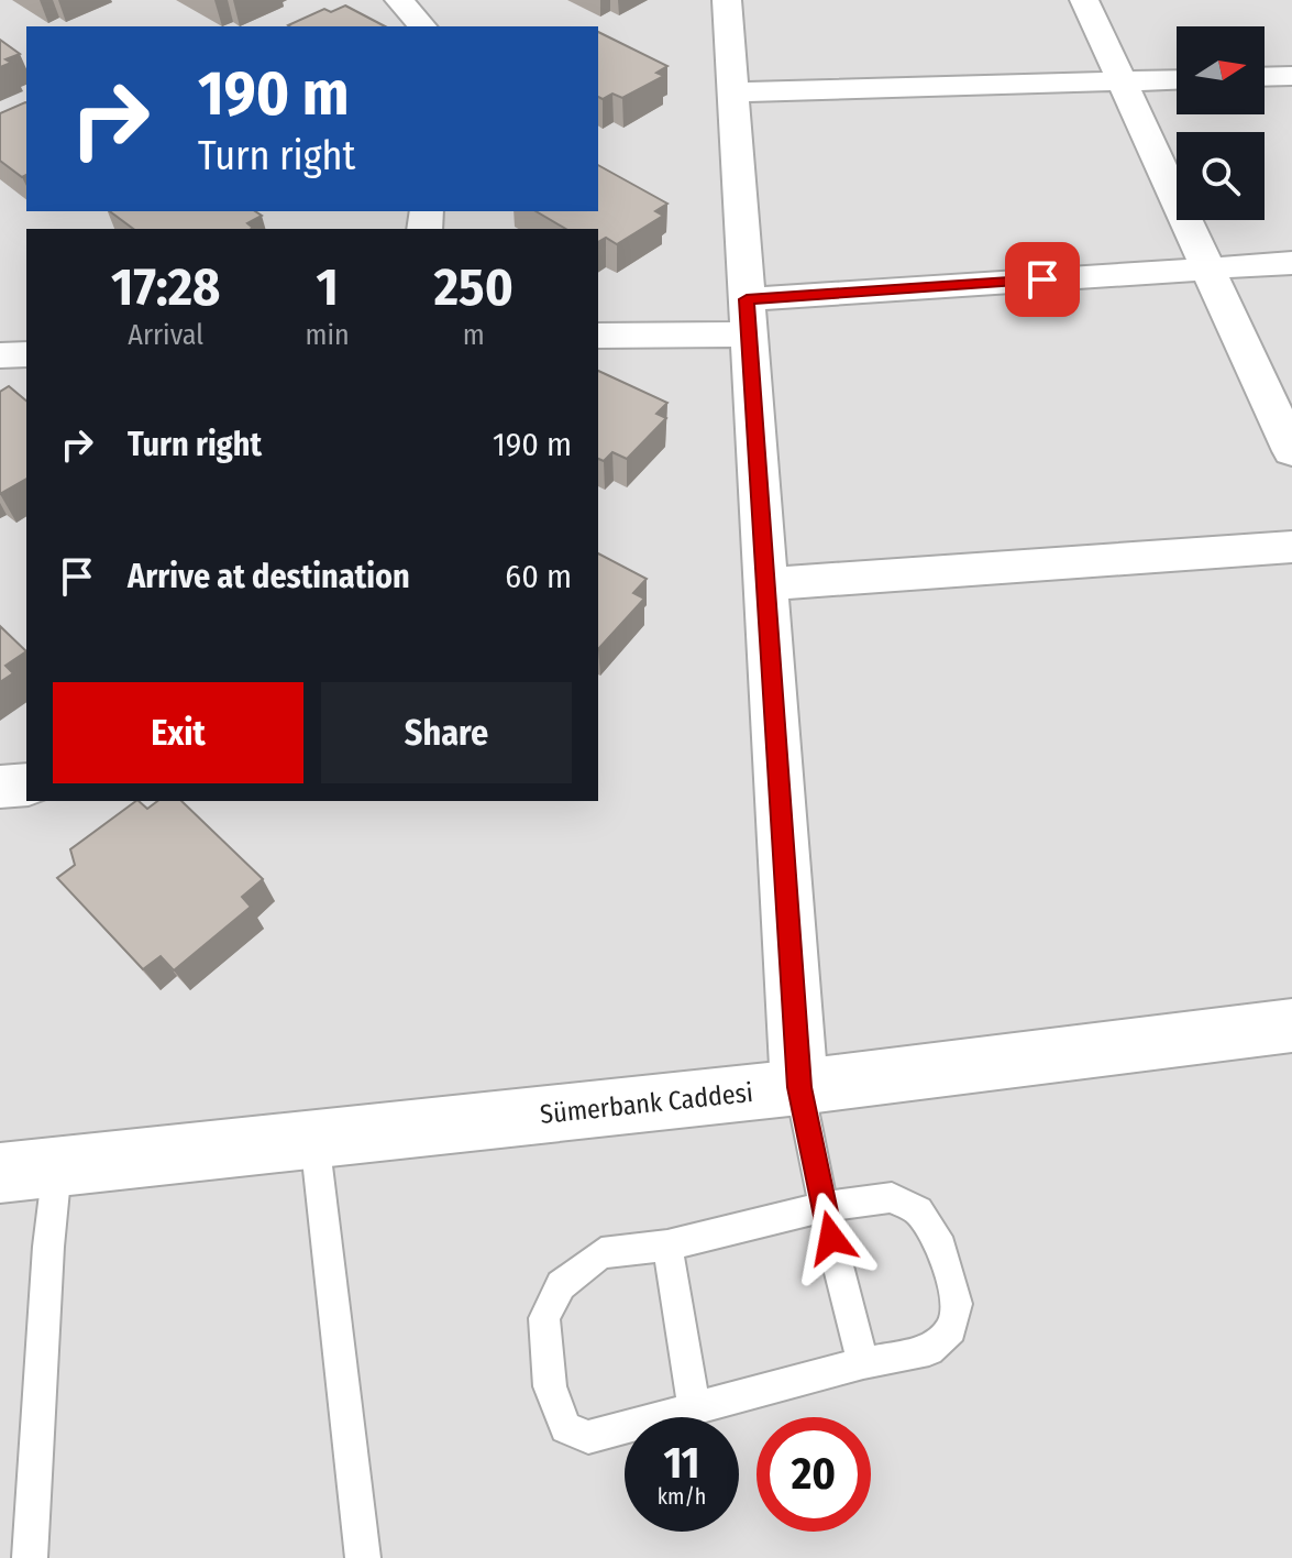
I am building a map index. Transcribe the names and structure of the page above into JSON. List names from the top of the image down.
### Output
{
  "streets": {
    "street": ["Sümerbank Caddesi"]
  },
  "north": "right",
  "page": {
    "turn": ["190 m", "Turn right"],
    "eta": [
      "17:28",
      "Arrival",
      "1",
      "min",
      "250",
      "m"
    ],
    "list": [
      {
        "name": "Turn right",
        "value": "190 m"
      },
      {
        "name": "Arrive at destination",
        "value": "60 m"
      }
    ],
    "buttons": ["Exit", "Share"],
    "speed": "11 km/h",
    "limit": "20"
  }
}
